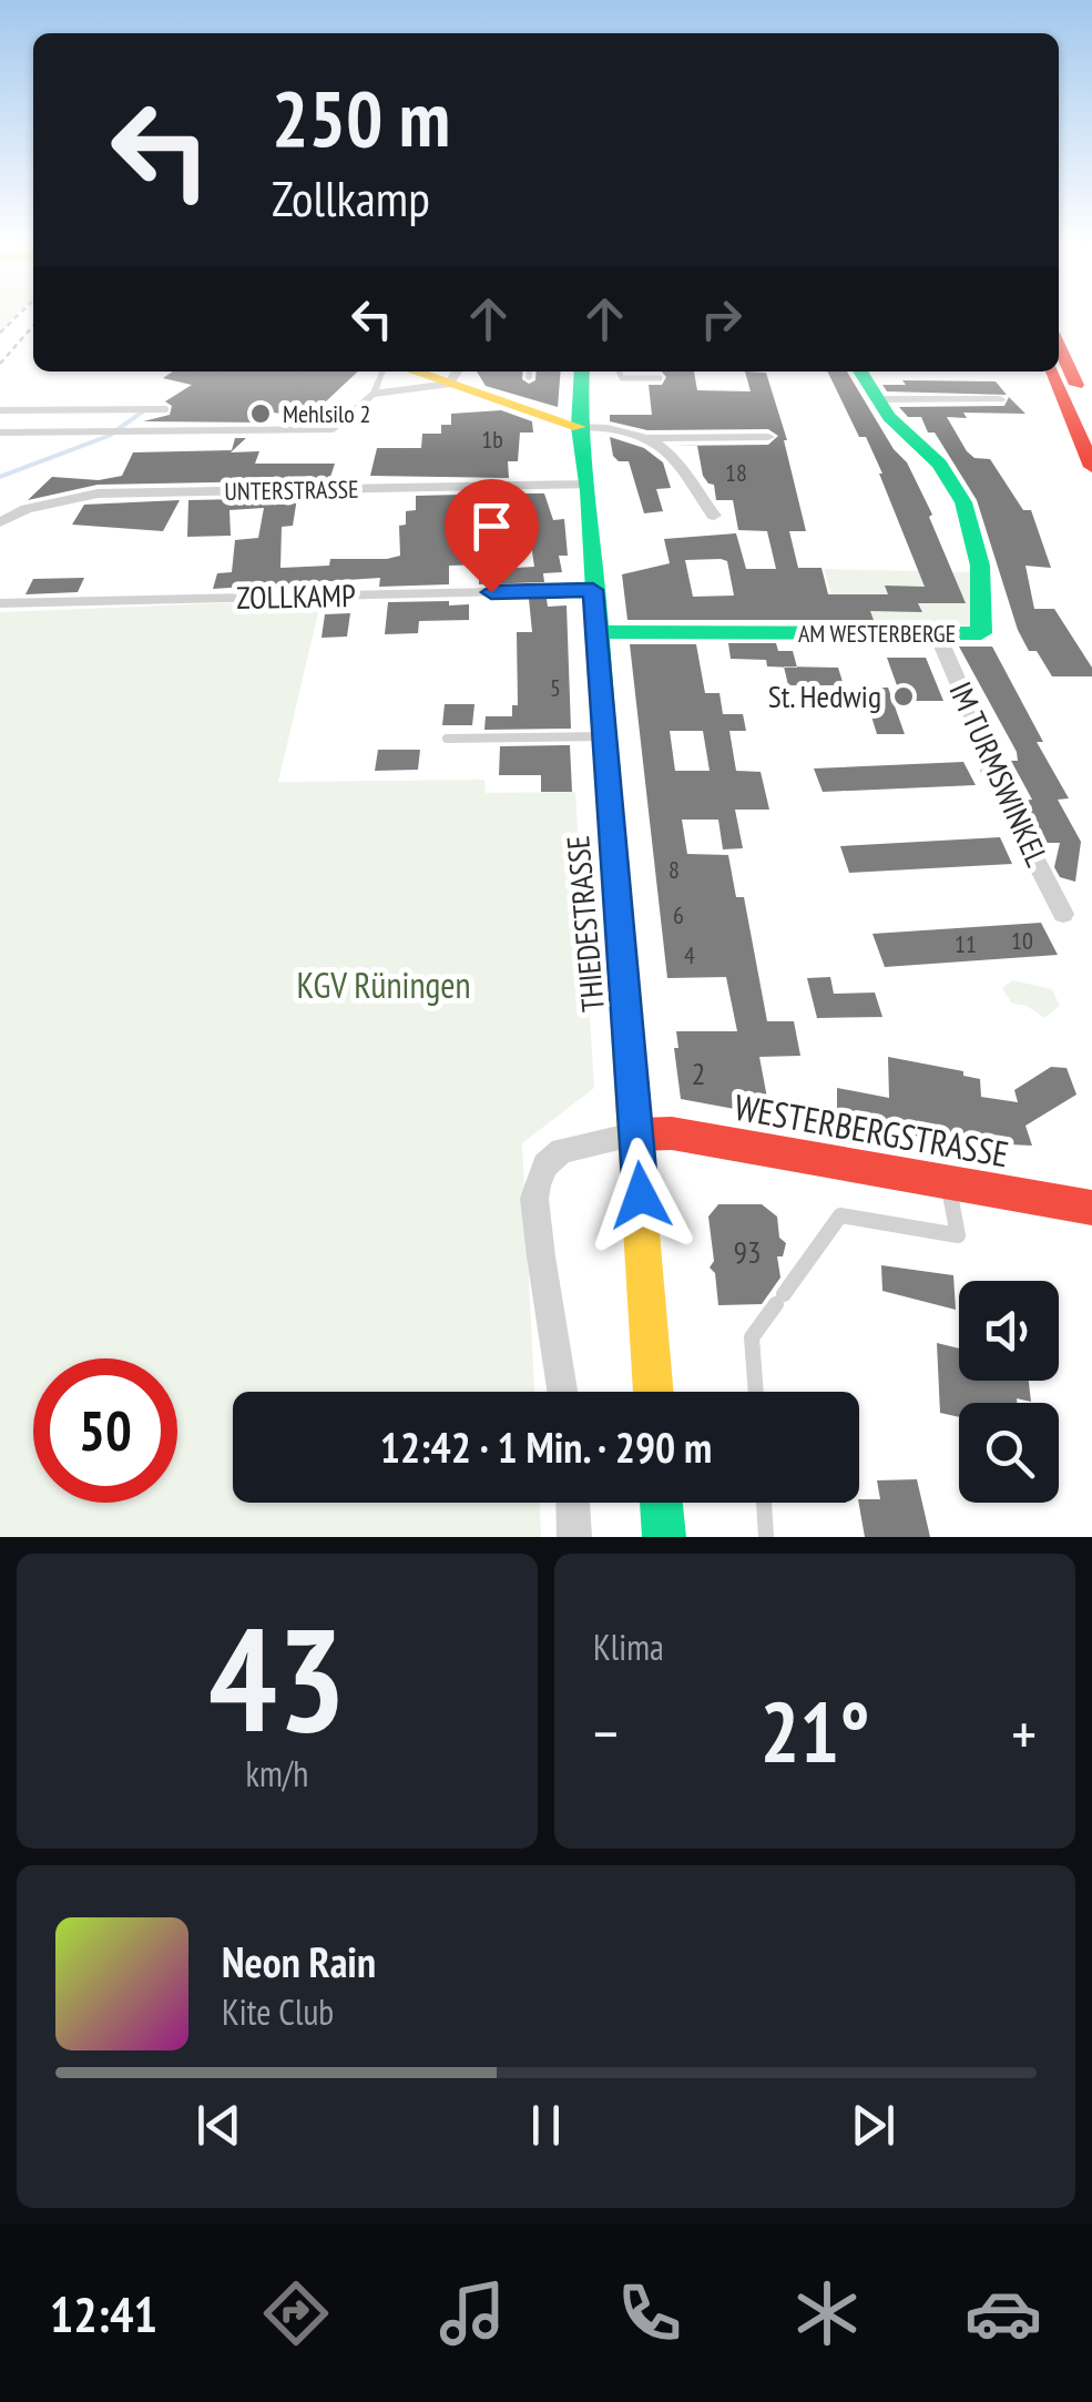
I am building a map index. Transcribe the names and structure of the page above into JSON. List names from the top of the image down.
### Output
{
  "streets": {
    "main road": ["AM WESTERBERGE", "THIEDESTRASSE", "WESTERBERGSTRASSE"],
    "street": ["UNTERSTRASSE", "ZOLLKAMP", "IM TURMSWINKEL"]
  },
  "crossings": [
    ["UNTERSTRASSE", "THIEDESTRASSE"],
    ["ZOLLKAMP", "THIEDESTRASSE"],
    ["AM WESTERBERGE", "IM TURMSWINKEL"],
    ["AM WESTERBERGE", "THIEDESTRASSE"],
    ["THIEDESTRASSE", "WESTERBERGSTRASSE"]
  ],
  "parks": ["KGV Rüningen"],
  "places": ["Mehlsilo 2", "St. Hedwig"],
  "house_numbers": [
    "1b",
    "18",
    "5",
    "8",
    "6",
    "10",
    "11",
    "4",
    "2",
    "93"
  ],
  "page": {
    "turn": ["250 m", "Zollkamp"],
    "limit": "50",
    "trip": "12:42 · 1 Min. · 290 m",
    "tile": [
      ["43", "km/h"],
      "Klima"
    ],
    "heat": ["−", "21°", "+"],
    "song": ["Neon Rain", "Kite Club"],
    "tabs": "12:41"
  }
}
